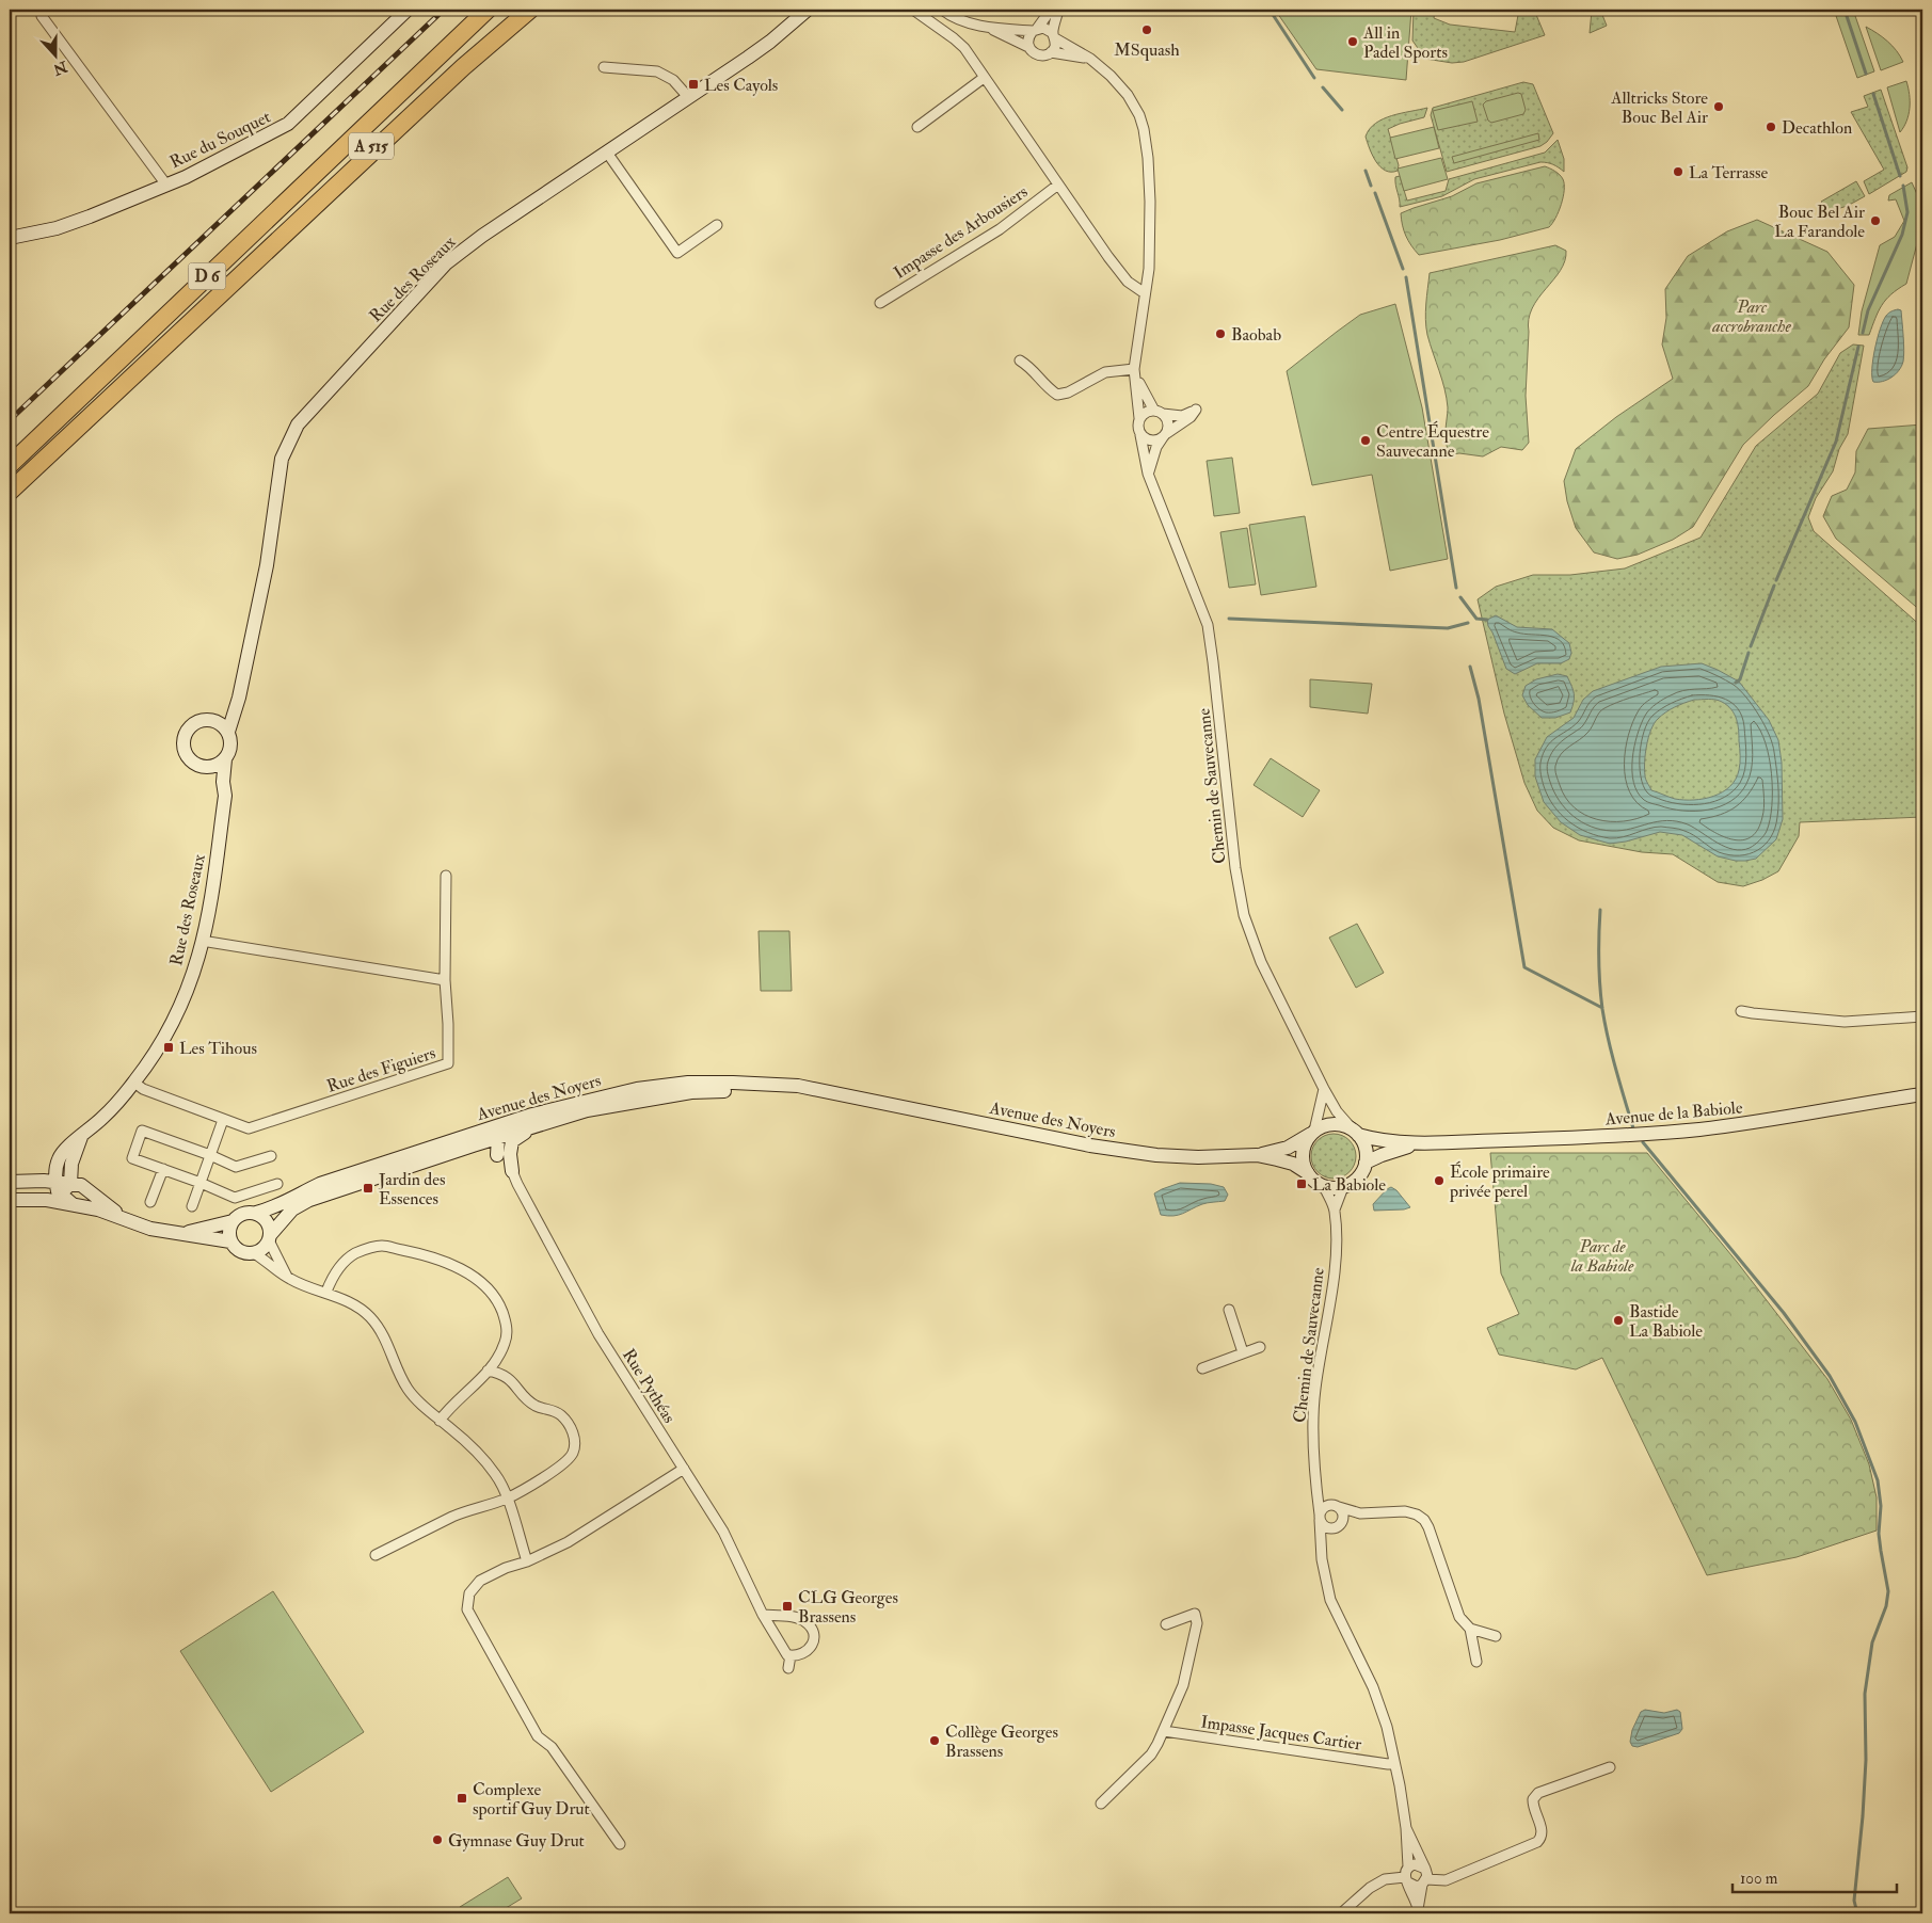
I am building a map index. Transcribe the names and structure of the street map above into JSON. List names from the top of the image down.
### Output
{
  "streets": {
    "highway": ["A 515", "D 6"],
    "street": [
      "Rue du Souquet",
      "Impasse des Arbousiers",
      "Rue des Roseaux",
      "Chemin de Sauvecanne",
      "Rue des Figuiers",
      "Avenue des Noyers",
      "Avenue de la Babiole",
      "Rue Pythéas",
      "Impasse Jacques Cartier"
    ]
  },
  "crossings": [
    ["A 515", "D 6"],
    ["Rue des Roseaux", "Rue des Figuiers"],
    ["Chemin de Sauvecanne", "Avenue des Noyers"],
    ["Chemin de Sauvecanne", "Avenue de la Babiole"],
    ["Chemin de Sauvecanne", "Impasse Jacques Cartier"],
    ["Avenue des Noyers", "Avenue de la Babiole"]
  ],
  "parks": ["Parc accrobranche", "Parc de la Babiole"],
  "places": {
    "other": [
      "MSquash",
      "All in Padel Sports",
      "Alltricks Store Bouc Bel Air",
      "Decathlon",
      "La Terrasse",
      "Bouc Bel Air La Farandole",
      "Baobab",
      "Centre Équestre Sauvecanne",
      "École primaire privée perel",
      "Bastide La Babiole",
      "Collège Georges Brassens",
      "Gymnase Guy Drut"
    ],
    "transit": [
      "Les Cayols",
      "Les Tihous",
      "La Babiole",
      "Jardin des Essences",
      "CLG Georges Brassens",
      "Complexe sportif Guy Drut"
    ]
  },
  "scale_bar": "100 m",
  "north": "bottom"
}
